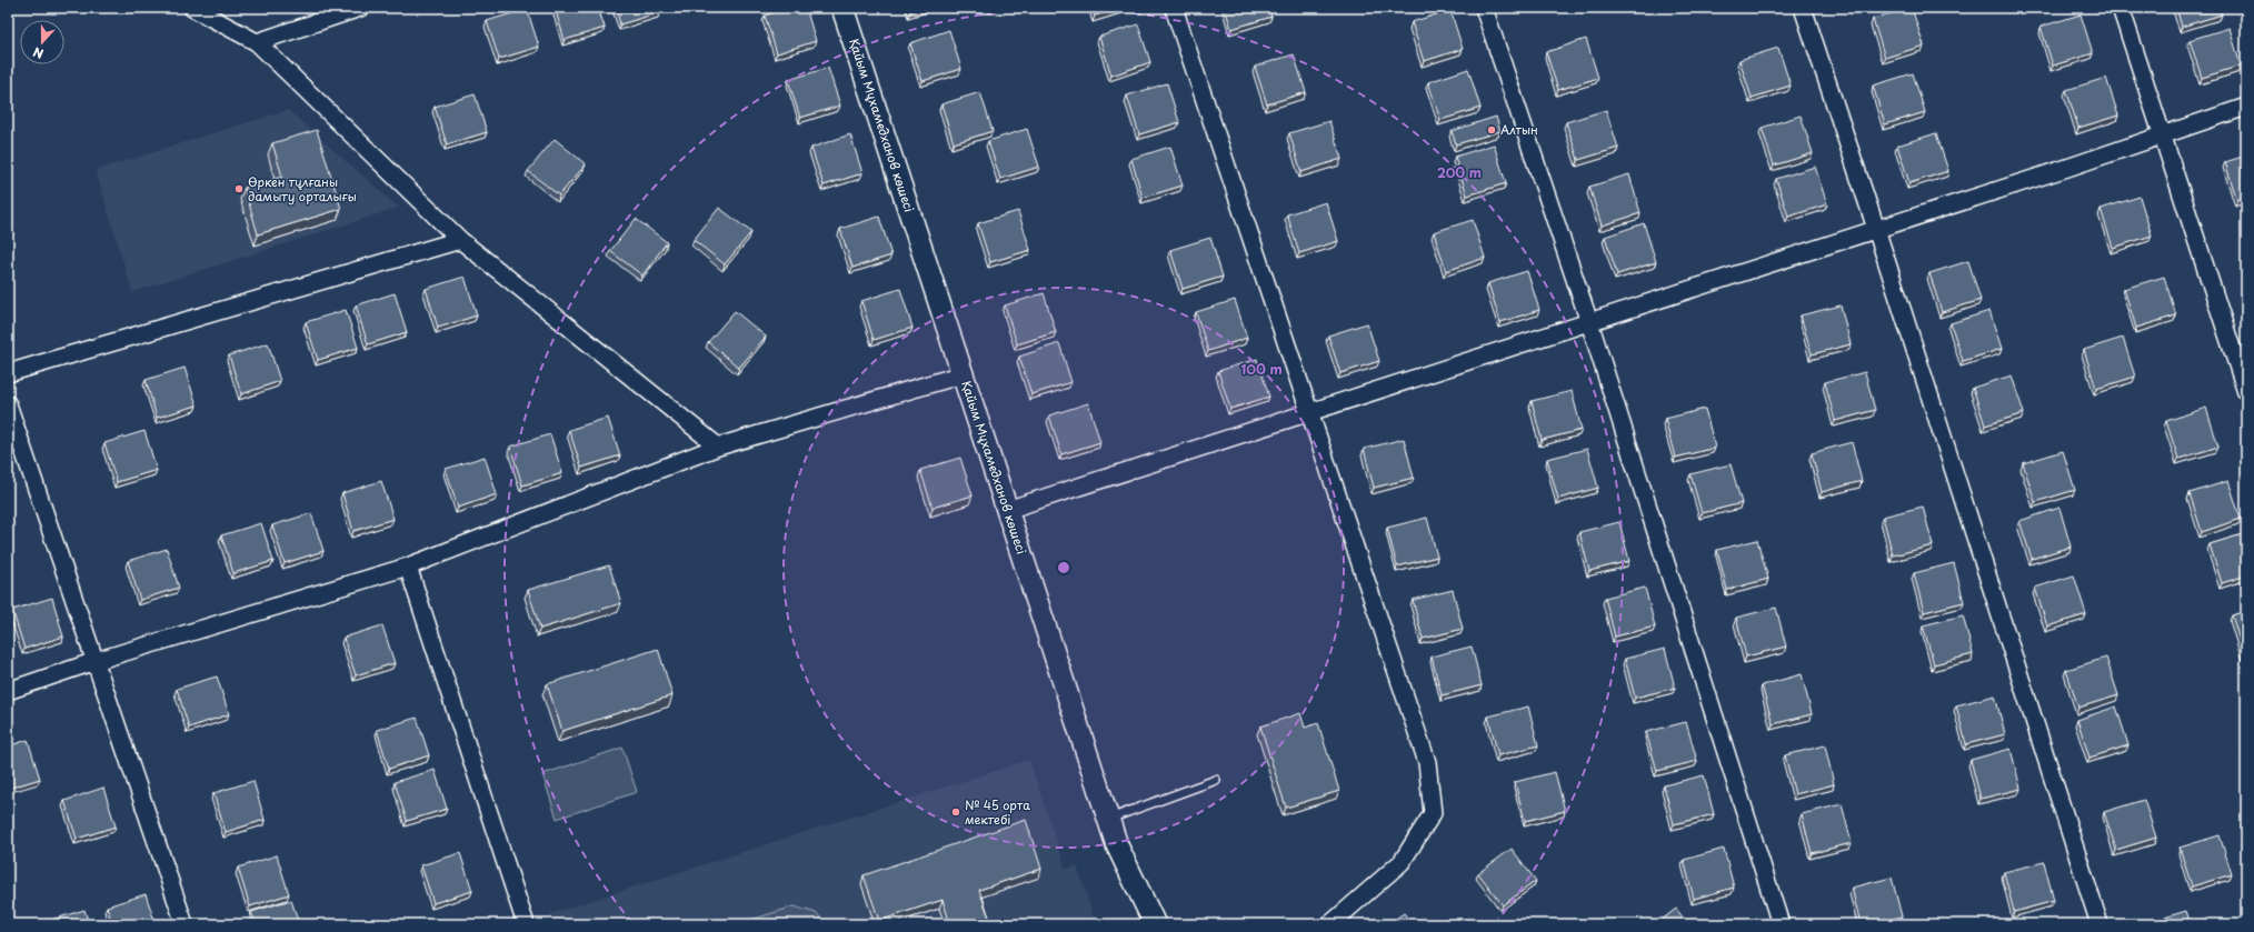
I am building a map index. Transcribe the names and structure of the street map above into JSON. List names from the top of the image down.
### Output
{
  "streets": {
    "street": ["Қайым Мұхамедханов көшесі"]
  },
  "places": ["Алтын", "Өркен тұлғаны дамыту орталығы", "№ 45 орта мектебі"],
  "north": "bottom",
  "rings": ["200 m", "100 m"]
}
